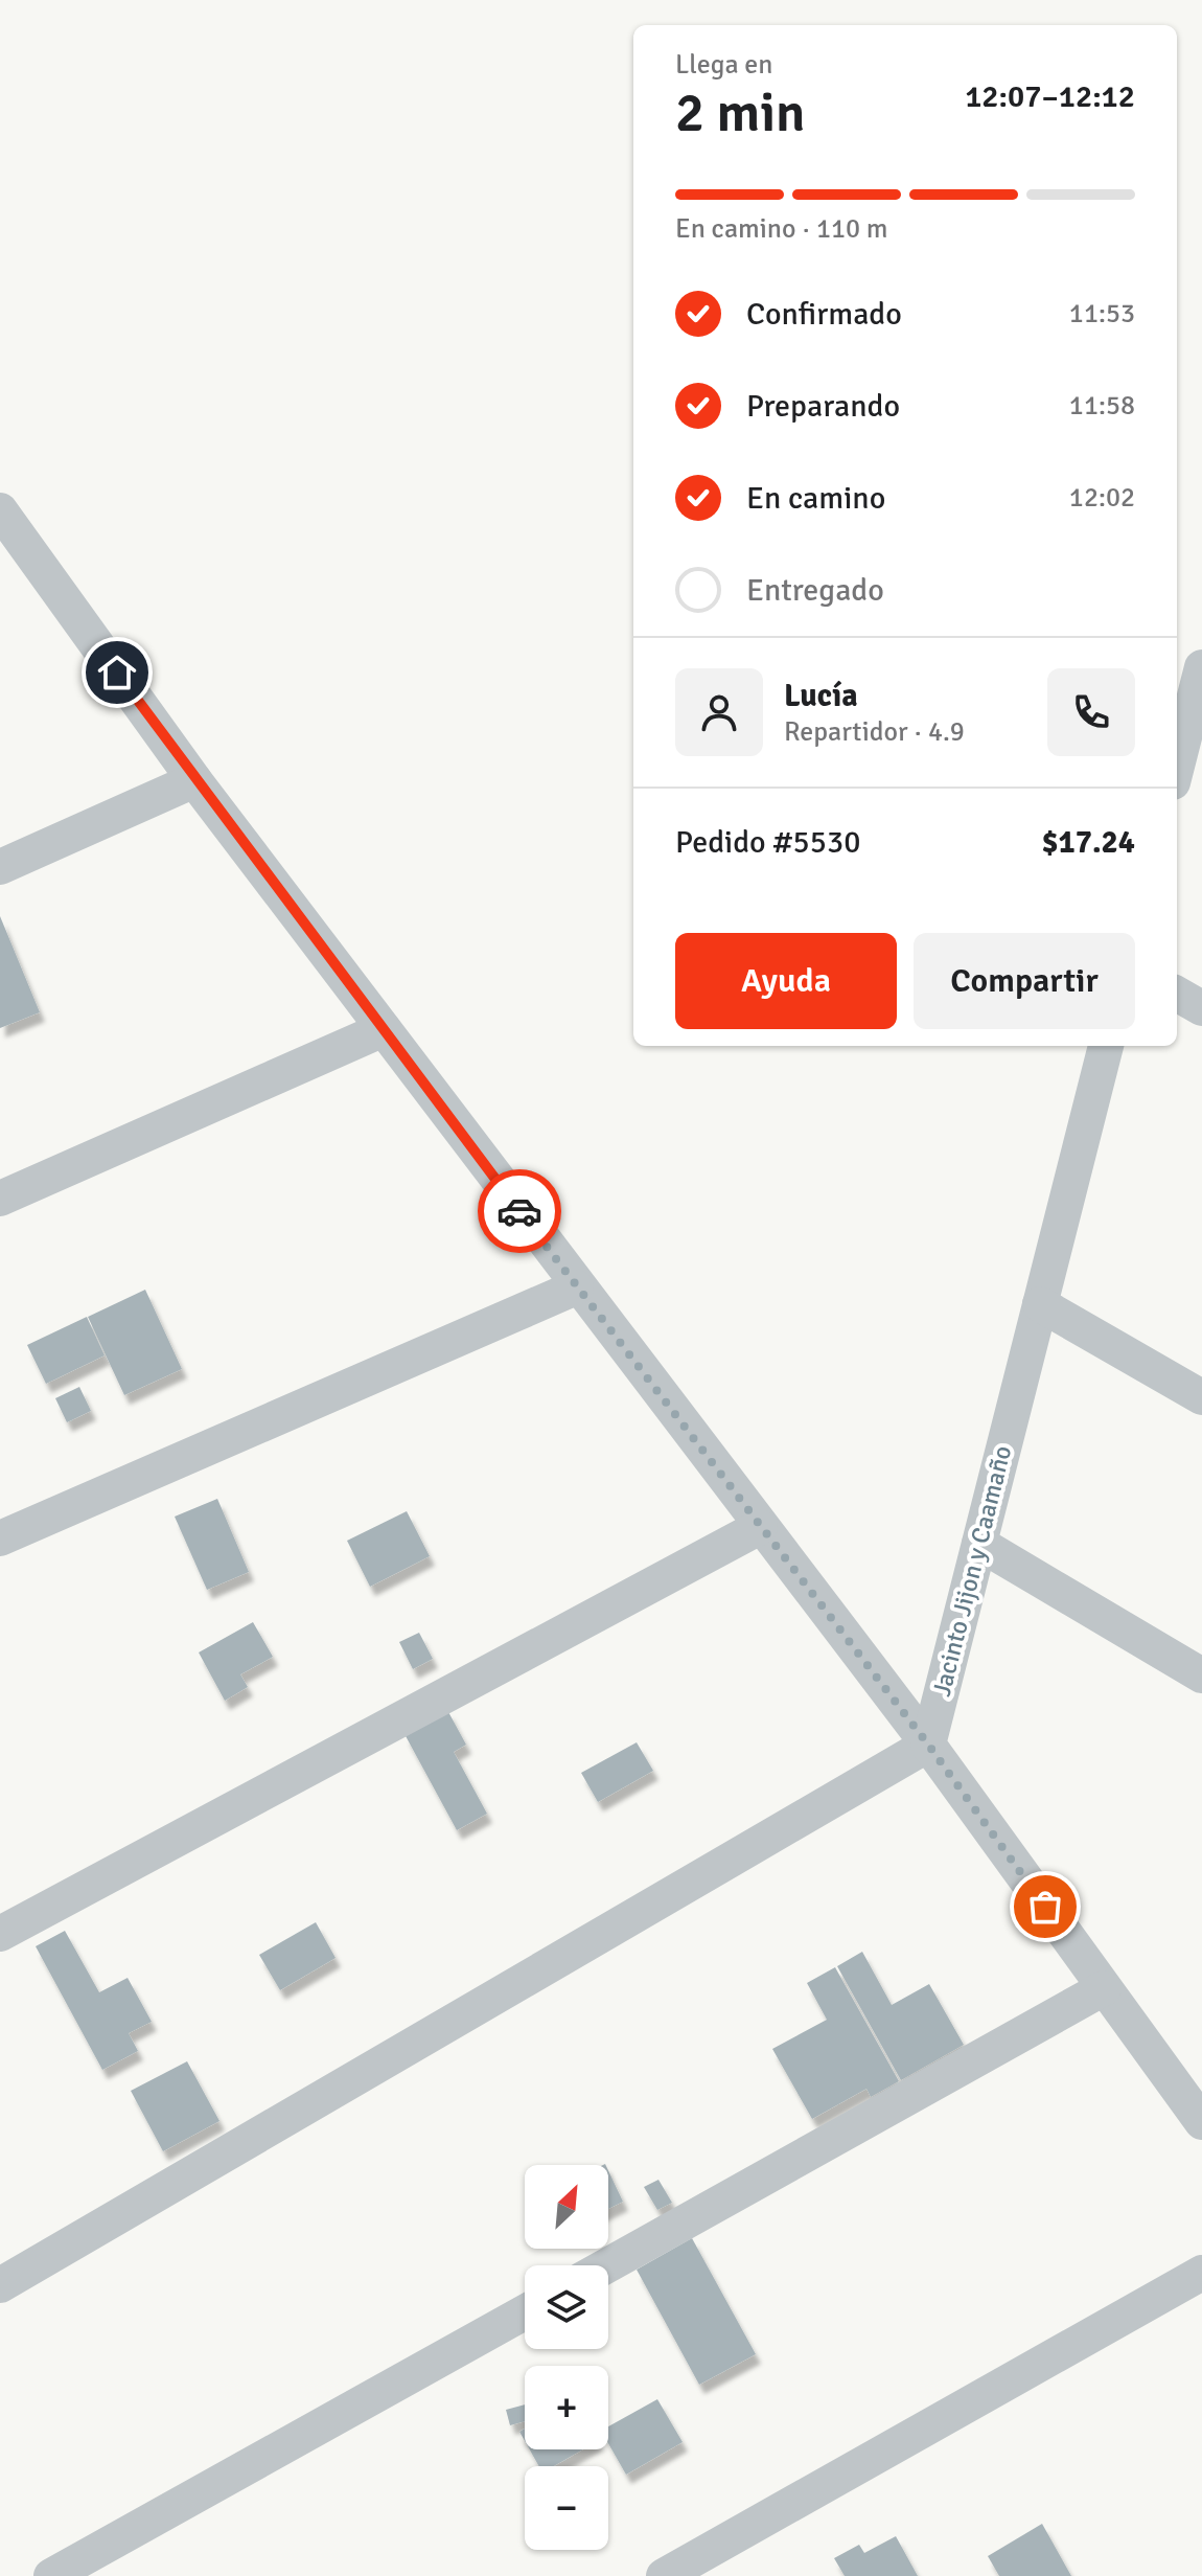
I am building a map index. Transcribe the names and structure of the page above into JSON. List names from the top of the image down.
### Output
{
  "streets": {
    "street": ["Jacinto Jijon y Caamaño"]
  },
  "north": "top right",
  "page": {
    "heading": ["2 min", "Llega en", "12:07–12:12"],
    "panel": [
      "Lucía",
      "Repartidor · 4.9",
      "Pedido #5530",
      "$17.24"
    ],
    "bar": "En camino · 110 m",
    "list": [
      ["Confirmado", "11:53"],
      ["Preparando", "11:58"],
      ["En camino", "12:02"],
      "Entregado"
    ],
    "buttons": ["Ayuda", "Compartir"],
    "map_buttons": ["+", "−"]
  }
}
